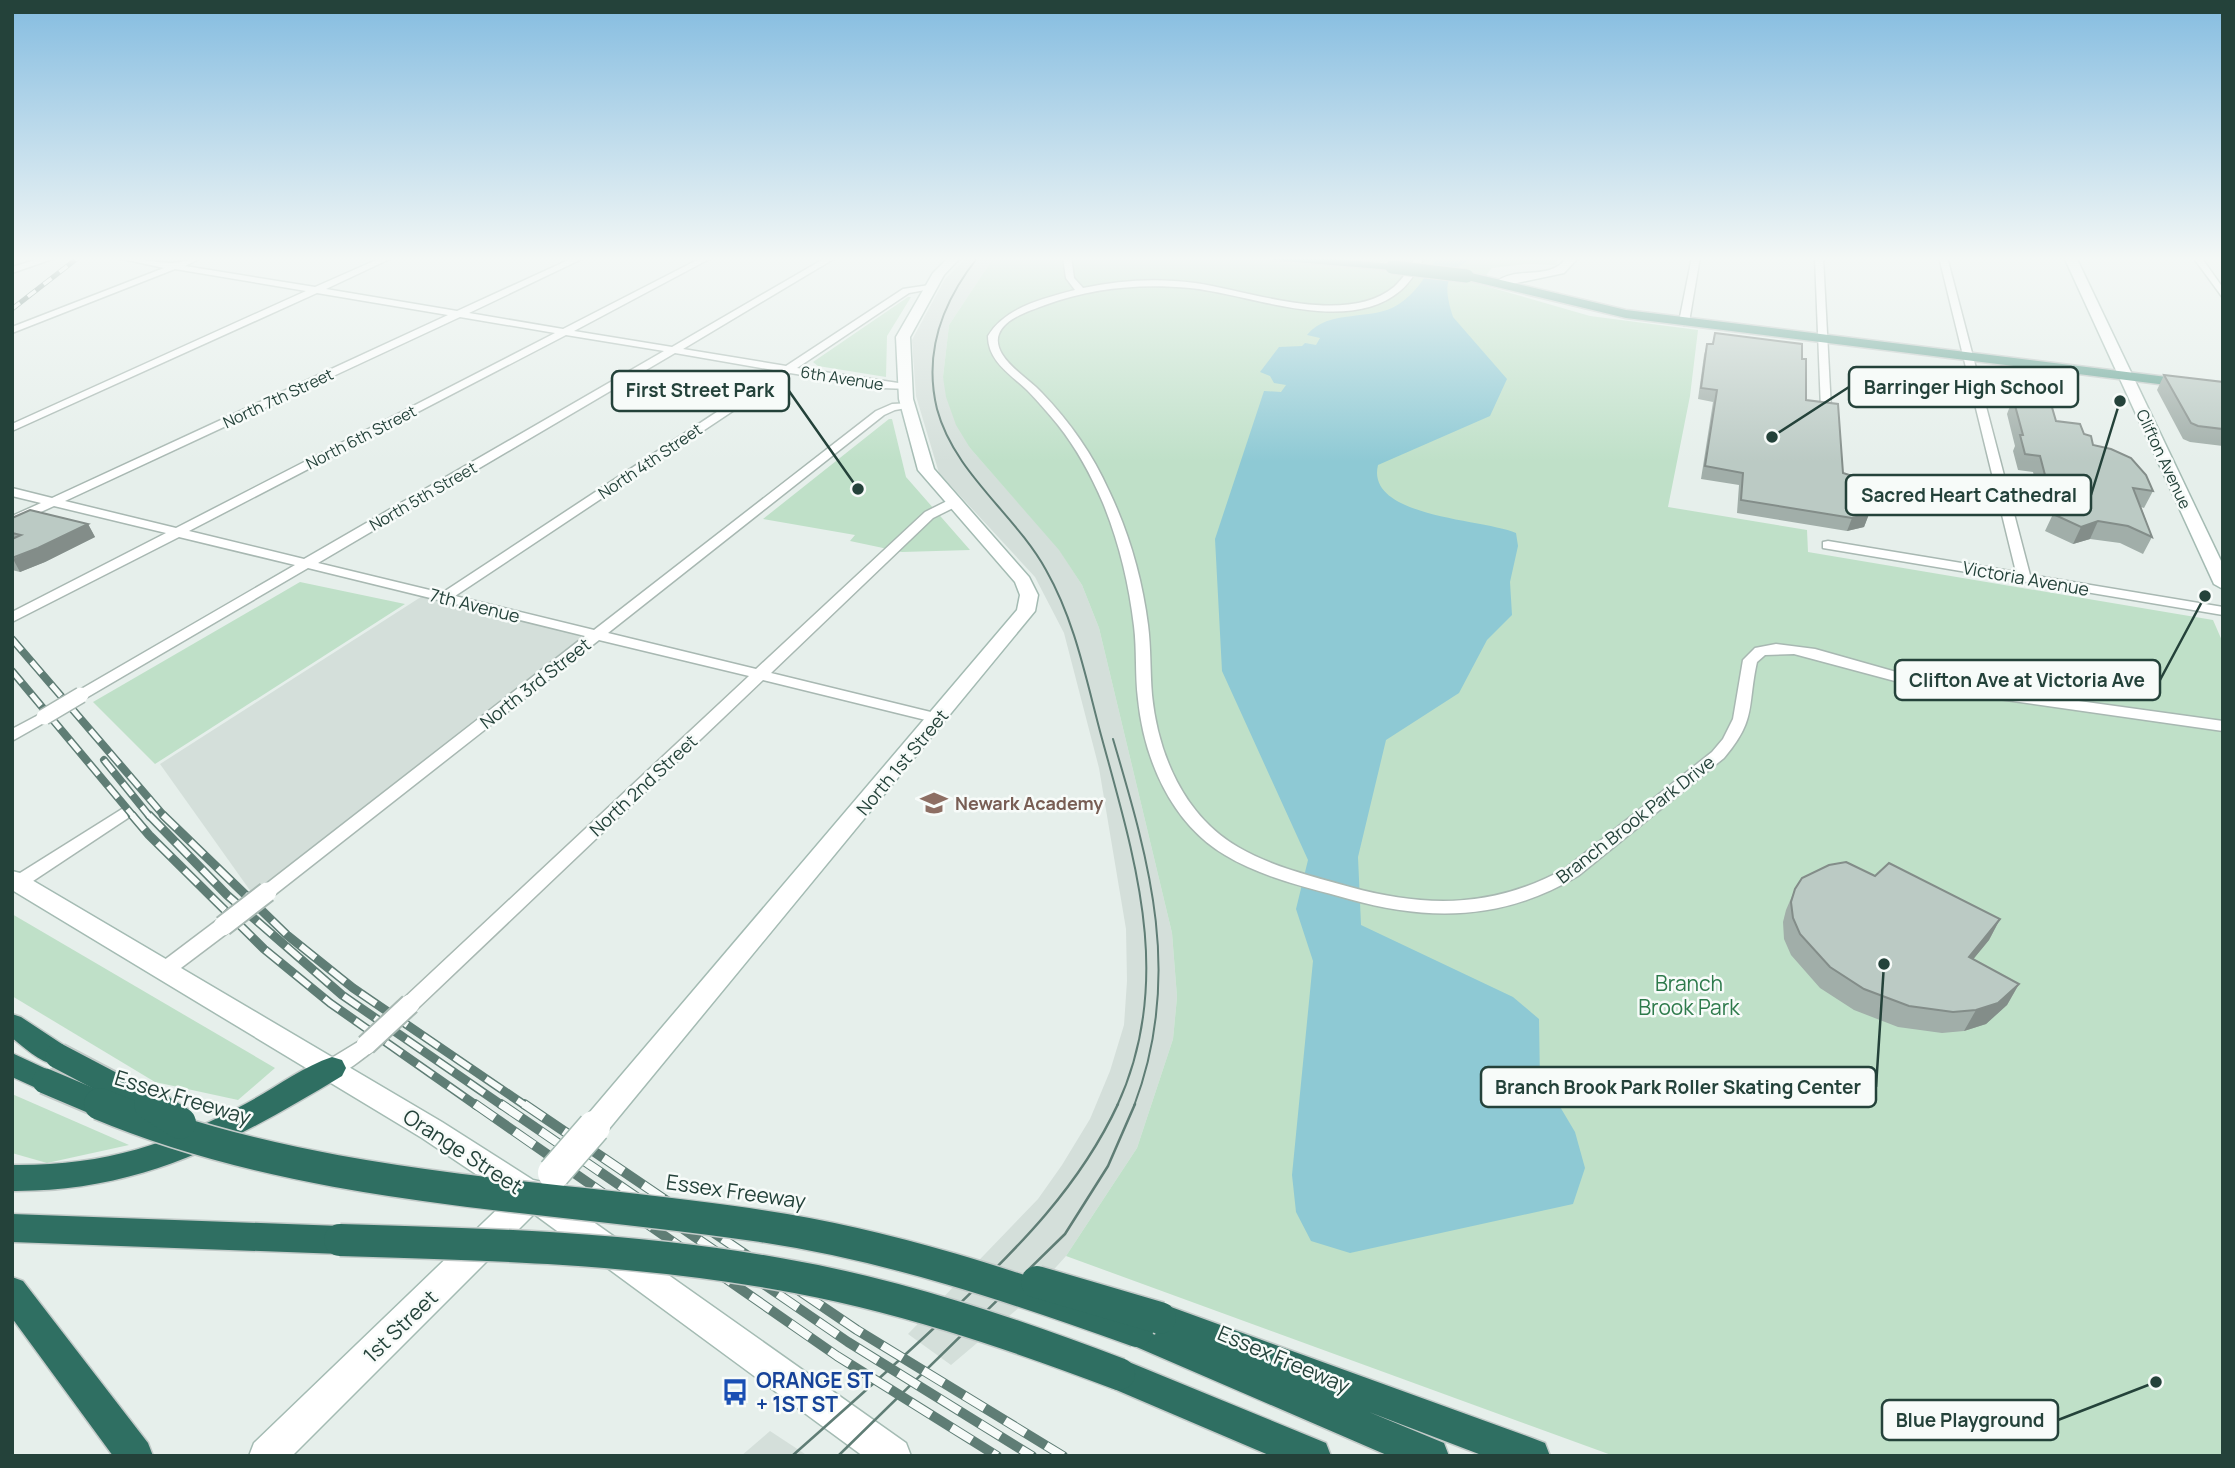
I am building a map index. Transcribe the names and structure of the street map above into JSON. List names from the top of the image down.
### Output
{
  "streets": {
    "highway": ["Essex Freeway"],
    "main road": [
      "Clifton Avenue",
      "North 1st Street",
      "Orange Street",
      "1st Street"
    ],
    "street": [
      "6th Avenue",
      "North 7th Street",
      "North 6th Street",
      "North 4th Street",
      "North 5th Street",
      "Victoria Avenue",
      "7th Avenue",
      "North 3rd Street",
      "North 2nd Street",
      "Branch Brook Park Drive"
    ]
  },
  "crossings": [
    ["6th Avenue", "North 6th Street"],
    ["6th Avenue", "North 4th Street"],
    ["6th Avenue", "North 5th Street"],
    ["6th Avenue", "North 3rd Street"],
    ["6th Avenue", "North 1st Street"],
    ["North 7th Street", "7th Avenue"],
    ["North 6th Street", "7th Avenue"],
    ["North 4th Street", "7th Avenue"],
    ["North 5th Street", "7th Avenue"],
    ["7th Avenue", "North 3rd Street"],
    ["7th Avenue", "North 1st Street"],
    ["7th Avenue", "North 2nd Street"],
    ["North 3rd Street", "North 1st Street"],
    ["North 3rd Street", "Orange Street"],
    ["North 1st Street", "North 2nd Street"],
    ["North 1st Street", "Orange Street"],
    ["North 1st Street", "1st Street"],
    ["North 2nd Street", "Orange Street"],
    ["Orange Street", "1st Street"]
  ],
  "parks": ["Branch Brook Park"],
  "places": {
    "other": [
      "Sacred Heart Cathedral",
      "Barringer High School",
      "First Street Park",
      "Clifton Ave at Victoria Ave",
      "Branch Brook Park Roller Skating Center",
      "Blue Playground"
    ],
    "school or university": ["Newark Academy"],
    "bus stop": ["ORANGE ST + 1ST ST"]
  }
}
